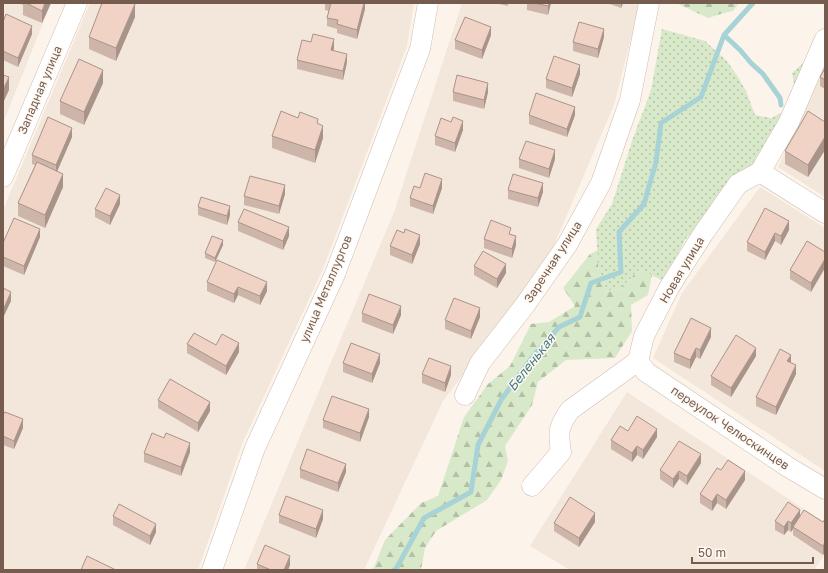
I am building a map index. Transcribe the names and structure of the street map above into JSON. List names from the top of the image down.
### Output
{
  "streets": {
    "street": [
      "Западная улица",
      "Заречная улица",
      "Новая улица",
      "улица Металлургов",
      "переулок Челюскинцев"
    ]
  },
  "crossings": [
    ["Новая улица", "переулок Челюскинцев"]
  ],
  "water": ["Беленькая"],
  "scale_bar": "50 m"
}
